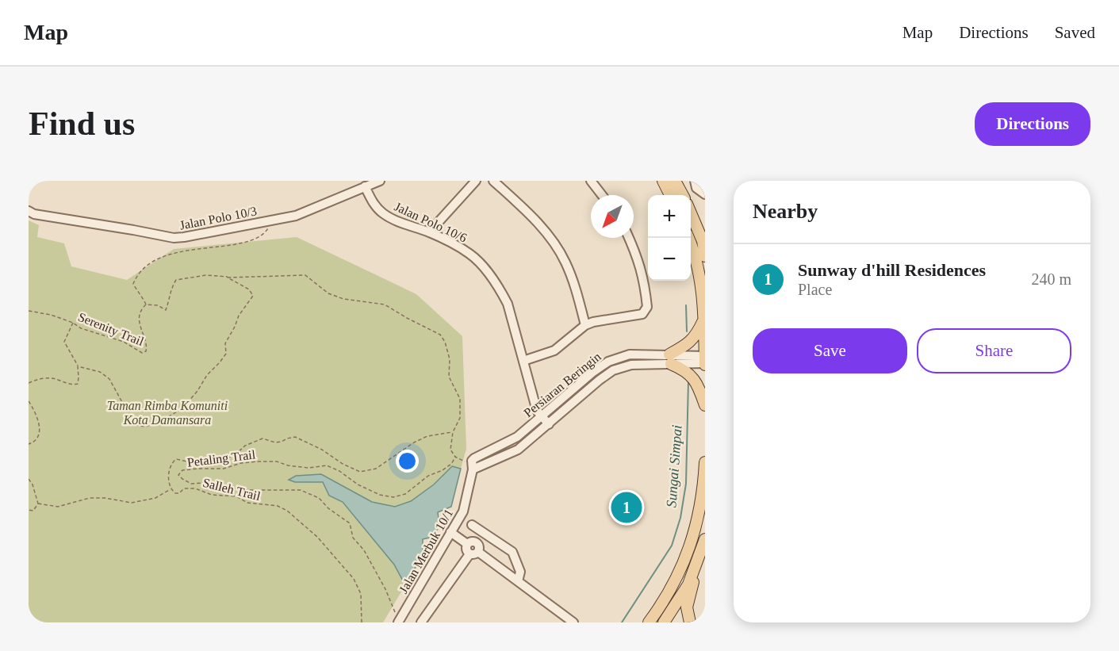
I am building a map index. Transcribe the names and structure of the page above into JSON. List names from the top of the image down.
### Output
{
  "streets": {
    "street": [
      "Jalan Polo 10/3",
      "Jalan Polo 10/6",
      "Persiaran Beringin",
      "Jalan Merbuk 10/1"
    ],
    "path": ["Serenity Trail", "Petaling Trail", "Salleh Trail"]
  },
  "crossings": [
    ["Jalan Polo 10/3", "Jalan Polo 10/6"],
    ["Jalan Polo 10/6", "Persiaran Beringin"],
    ["Persiaran Beringin", "Jalan Merbuk 10/1"],
    ["Petaling Trail", "Jalan Merbuk 10/1"]
  ],
  "water": ["Sungai Simpai"],
  "parks": ["Taman Rimba Komuniti Kota Damansara"],
  "north": "bottom left",
  "page": {
    "header": "Map",
    "nav": ["Map", "Directions", "Saved"],
    "buttons": [
      "Directions",
      ["Save", "Share"]
    ],
    "title": "Find us",
    "heading": "Nearby",
    "map_buttons": ["+", "−"],
    "list": [
      {
        "mark": "1",
        "name": "Sunway d'hill Residences",
        "note": "Place",
        "value": "240 m"
      }
    ],
    "pins": "1"
  }
}
